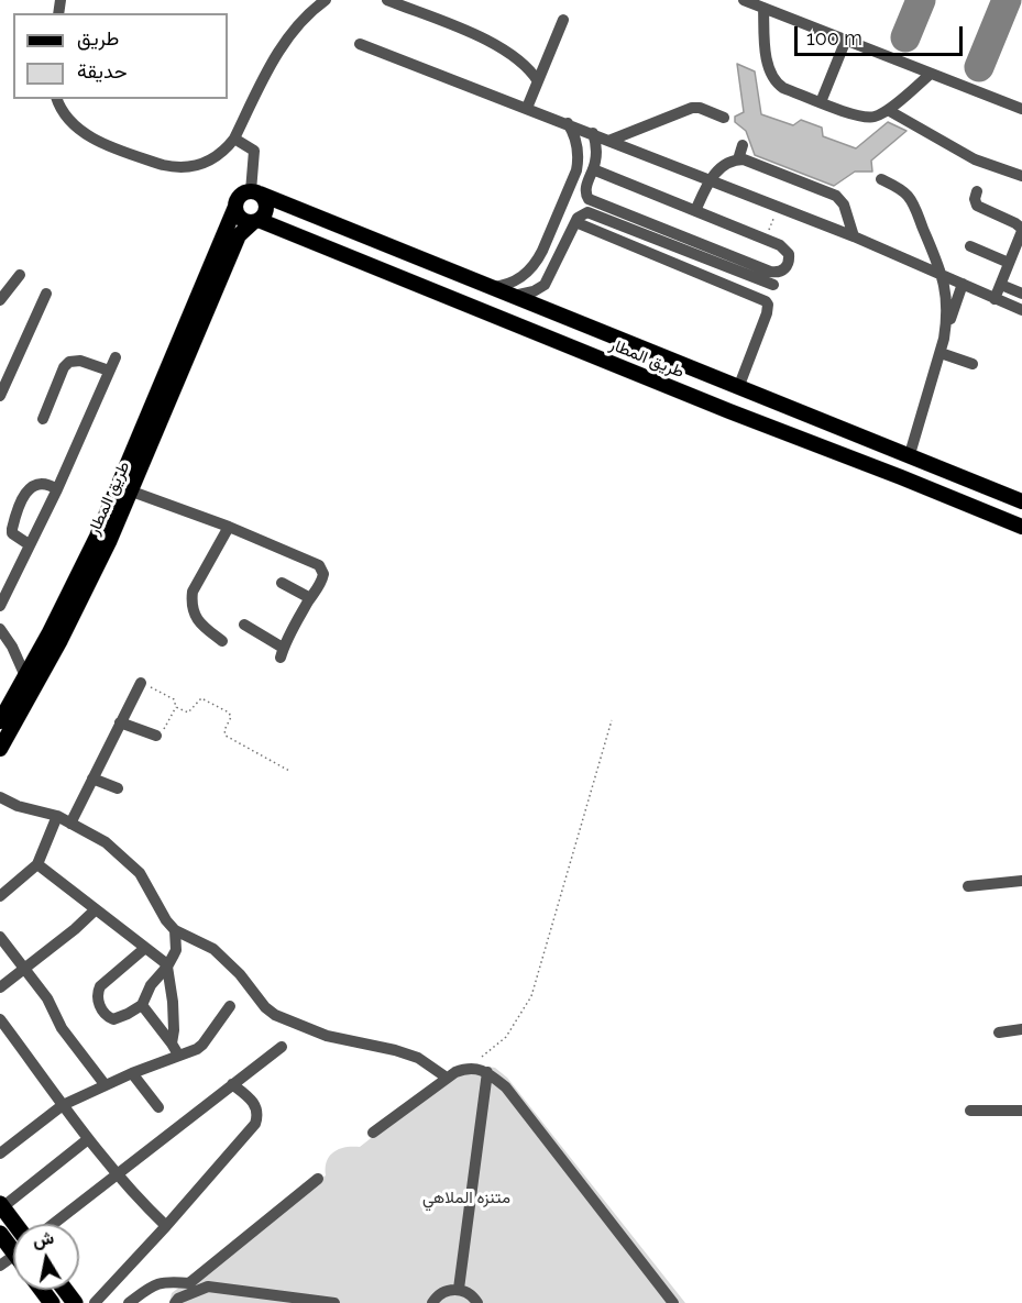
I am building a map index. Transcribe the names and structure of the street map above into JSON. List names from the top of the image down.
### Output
{
  "streets": {
    "main road": ["طريق المطار"]
  },
  "parks": ["متنزه الملاهي"],
  "legend": ["طريق", "حديقة"],
  "scale_bar": "100 m",
  "north": "top"
}
